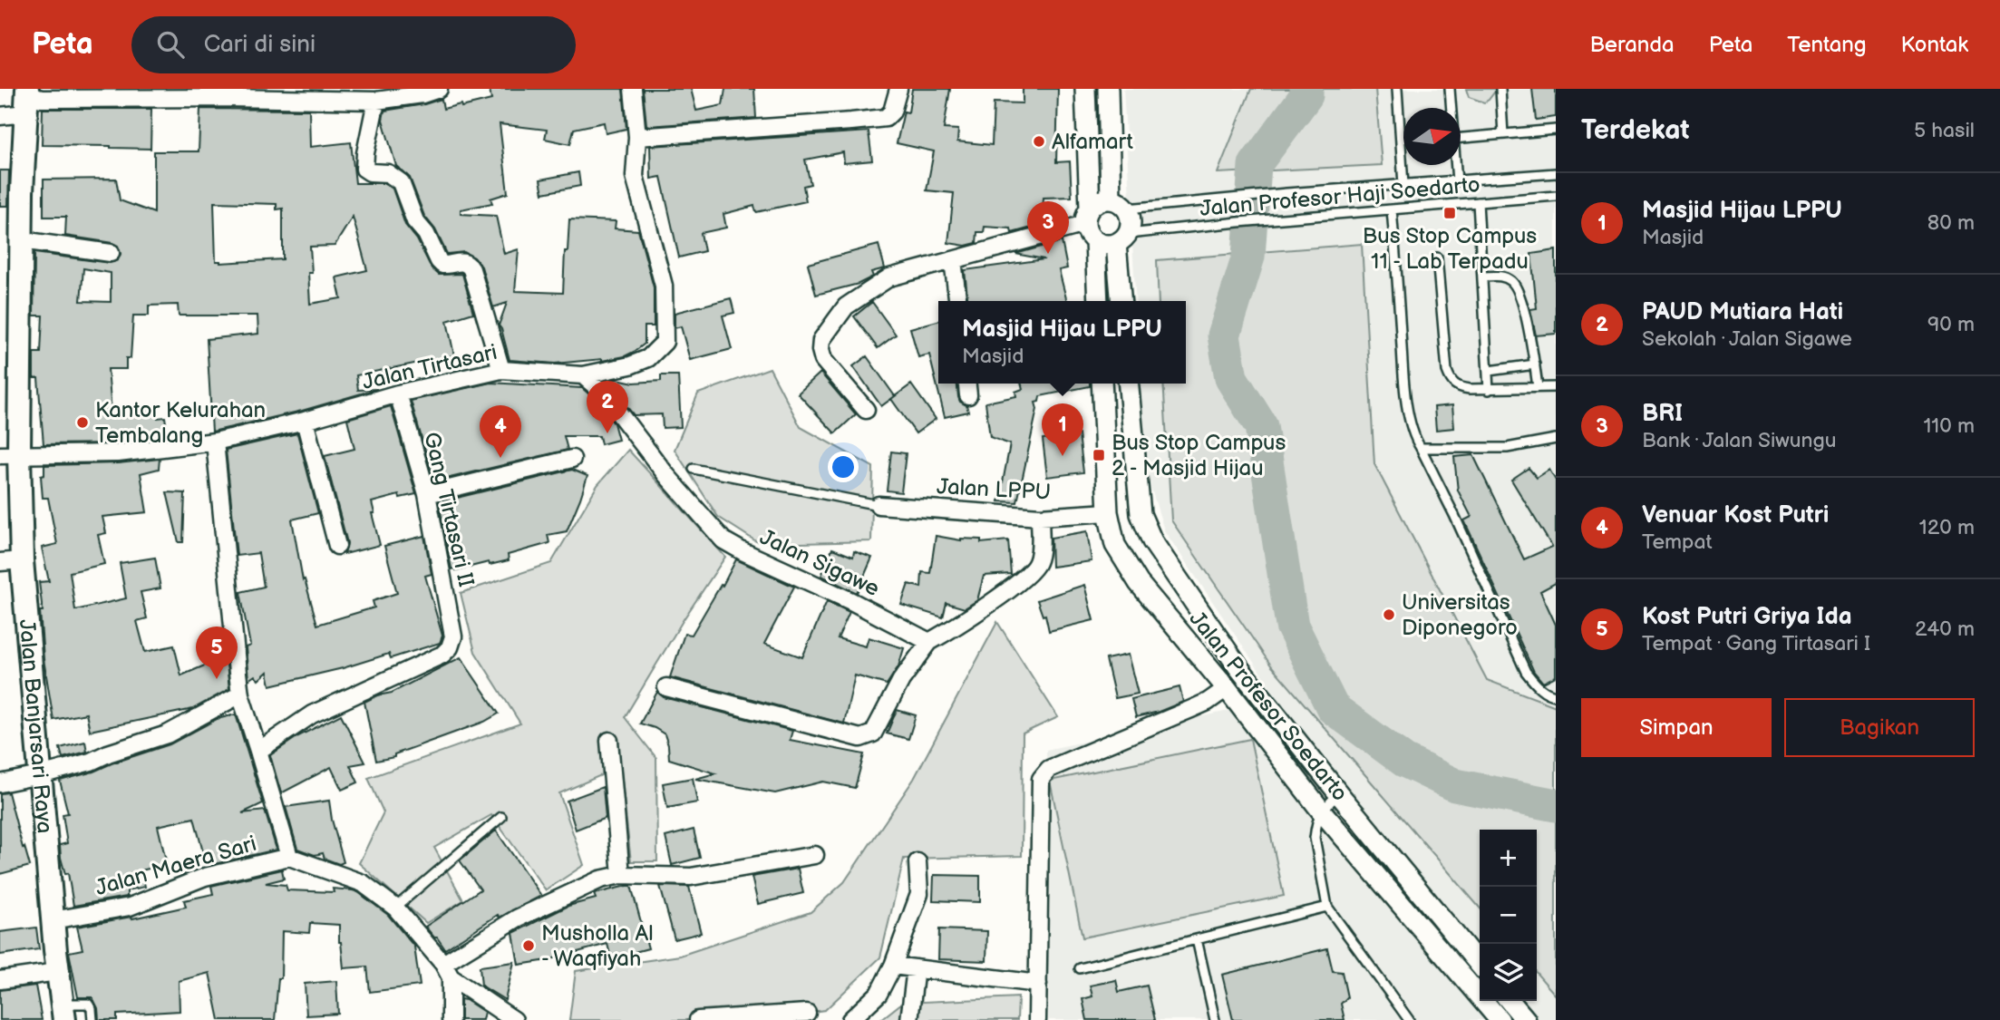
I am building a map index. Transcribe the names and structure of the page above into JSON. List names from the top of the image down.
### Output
{
  "streets": {
    "main road": ["Jalan Banjarsari Raya"],
    "street": [
      "Jalan Tirtasari",
      "Jalan LPPU",
      "Gang Tirtasari II",
      "Jalan Sigawe",
      "Jalan Profesor Soedarto",
      "Jalan Maera Sari"
    ],
    "lane": ["Jalan Profesor Haji Soedarto"]
  },
  "crossings": [
    ["Jalan Tirtasari", "Gang Tirtasari II"],
    ["Jalan Tirtasari", "Jalan Sigawe"],
    ["Jalan Tirtasari", "Jalan Banjarsari Raya"],
    ["Jalan LPPU", "Jalan Profesor Soedarto"],
    ["Jalan Banjarsari Raya", "Jalan Maera Sari"]
  ],
  "places": {
    "other": [
      "Alfamart",
      "Kantor Kelurahan Tembalang",
      "Universitas Diponegoro",
      "Musholla Al - Waqfiyah"
    ],
    "transit": ["Bus Stop Campus 11 - Lab Terpadu", "Bus Stop Campus 2 - Masjid Hijau"]
  },
  "north": "right",
  "page": {
    "header": "Peta",
    "search": "Cari di sini",
    "nav": [
      "Beranda",
      "Peta",
      "Tentang",
      "Kontak"
    ],
    "heading": ["Terdekat", "5 hasil"],
    "list": [
      {
        "mark": "1",
        "name": "Masjid Hijau LPPU",
        "note": "Masjid",
        "value": "80 m"
      },
      {
        "mark": "2",
        "name": "PAUD Mutiara Hati",
        "note": "Sekolah · Jalan Sigawe",
        "value": "90 m"
      },
      {
        "mark": "3",
        "name": "BRI",
        "note": "Bank · Jalan Siwungu",
        "value": "110 m"
      },
      {
        "mark": "4",
        "name": "Venuar Kost Putri",
        "note": "Tempat",
        "value": "120 m"
      },
      {
        "mark": "5",
        "name": "Kost Putri Griya Ida",
        "note": "Tempat · Gang Tirtasari I",
        "value": "240 m"
      }
    ],
    "pins": [
      "3",
      "2",
      "1",
      "4",
      "5"
    ],
    "popup": ["Masjid Hijau LPPU", "Masjid"],
    "buttons": ["Simpan", "Bagikan"],
    "map_buttons": ["+", "−"]
  }
}
